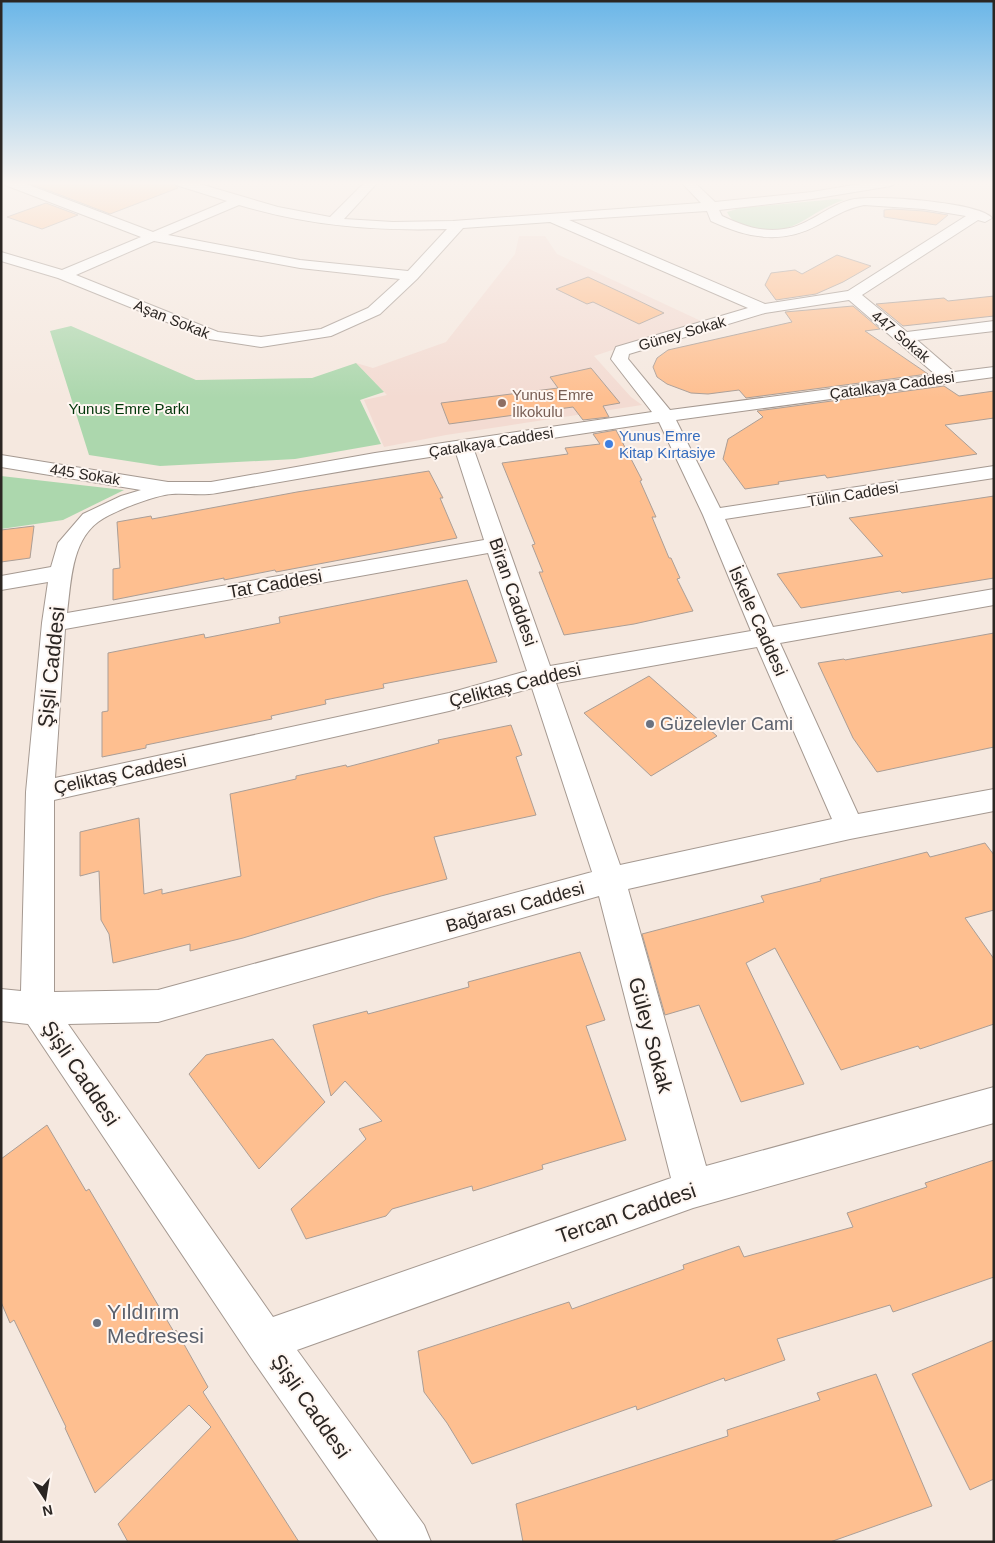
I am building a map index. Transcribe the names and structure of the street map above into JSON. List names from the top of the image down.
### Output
{
  "streets": {
    "street": [
      "Aşan Sokak",
      "Güney Sokak",
      "447 Sokak",
      "Çatalkaya Caddesi",
      "445 Sokak",
      "Tülin Caddesi",
      "Tat Caddesi",
      "Biran Caddesi",
      "İskele Caddesi",
      "Şişli Caddesi",
      "Çeliktaş Caddesi",
      "Bağarası Caddesi",
      "Güley Sokak",
      "Tercan Caddesi"
    ]
  },
  "crossings": [
    ["Güney Sokak", "Çatalkaya Caddesi"],
    ["Güney Sokak", "İskele Caddesi"],
    ["447 Sokak", "Çatalkaya Caddesi"],
    ["Çatalkaya Caddesi", "445 Sokak"],
    ["Çatalkaya Caddesi", "Biran Caddesi"],
    ["Çatalkaya Caddesi", "İskele Caddesi"],
    ["Çatalkaya Caddesi", "Şişli Caddesi"],
    ["445 Sokak", "Şişli Caddesi"],
    ["Tülin Caddesi", "İskele Caddesi"],
    ["Tat Caddesi", "Biran Caddesi"],
    ["Tat Caddesi", "Şişli Caddesi"],
    ["Biran Caddesi", "Çeliktaş Caddesi"],
    ["Biran Caddesi", "Bağarası Caddesi"],
    ["Biran Caddesi", "Güley Sokak"],
    ["İskele Caddesi", "Çeliktaş Caddesi"],
    ["İskele Caddesi", "Bağarası Caddesi"],
    ["Şişli Caddesi", "Çeliktaş Caddesi"],
    ["Şişli Caddesi", "Bağarası Caddesi"],
    ["Şişli Caddesi", "Tercan Caddesi"],
    ["Bağarası Caddesi", "Güley Sokak"],
    ["Güley Sokak", "Tercan Caddesi"]
  ],
  "parks": ["Yunus Emre Parkı"],
  "places": [
    "Yunus Emre İlkokulu",
    "Yunus Emre Kitap Kırtasiye",
    "Güzelevler Cami",
    "Yıldırım Medresesi"
  ],
  "north": "bottom"
}
